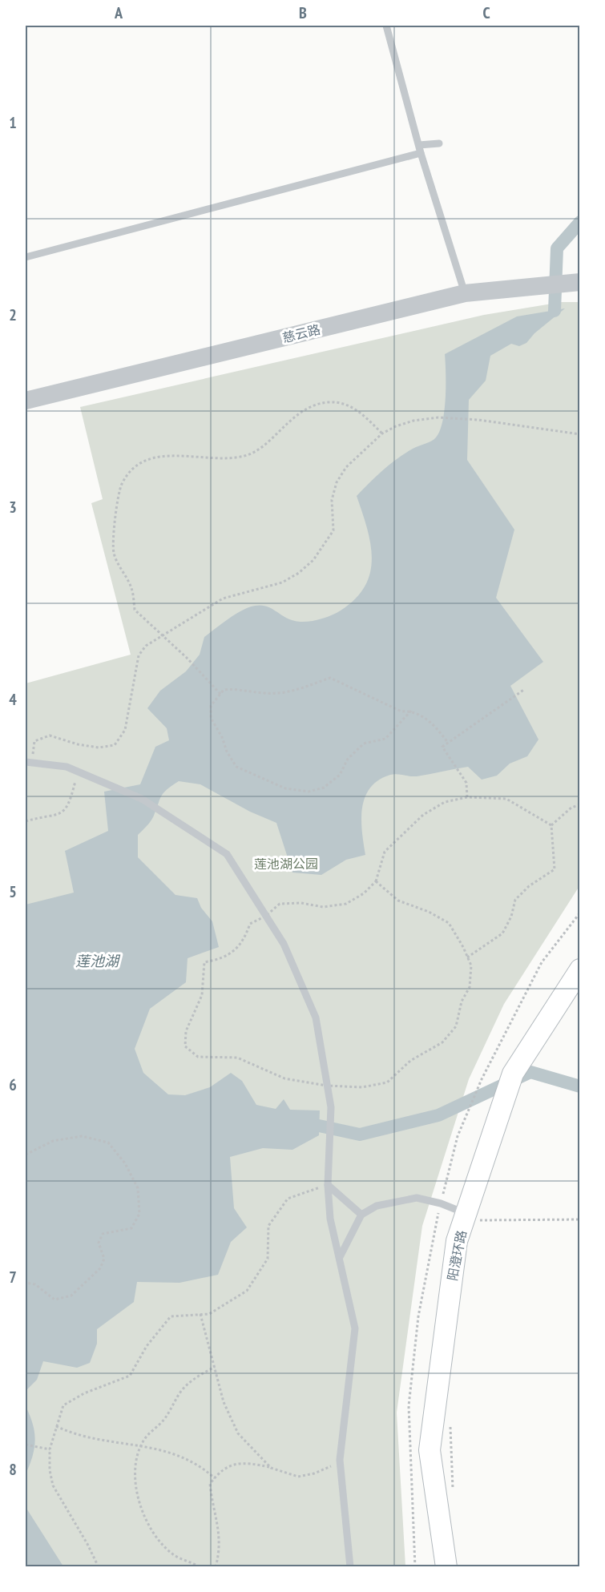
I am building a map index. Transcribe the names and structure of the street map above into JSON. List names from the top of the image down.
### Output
{
  "streets": {
    "main road": ["阳澄环路"],
    "street": ["慈云路"]
  },
  "water": ["莲池湖"],
  "parks": ["莲池湖公园"],
  "grid": {
    "columns": ["A", "B", "C"],
    "rows": [
      "1",
      "2",
      "3",
      "4",
      "5",
      "6",
      "7",
      "8"
    ]
  }
}
